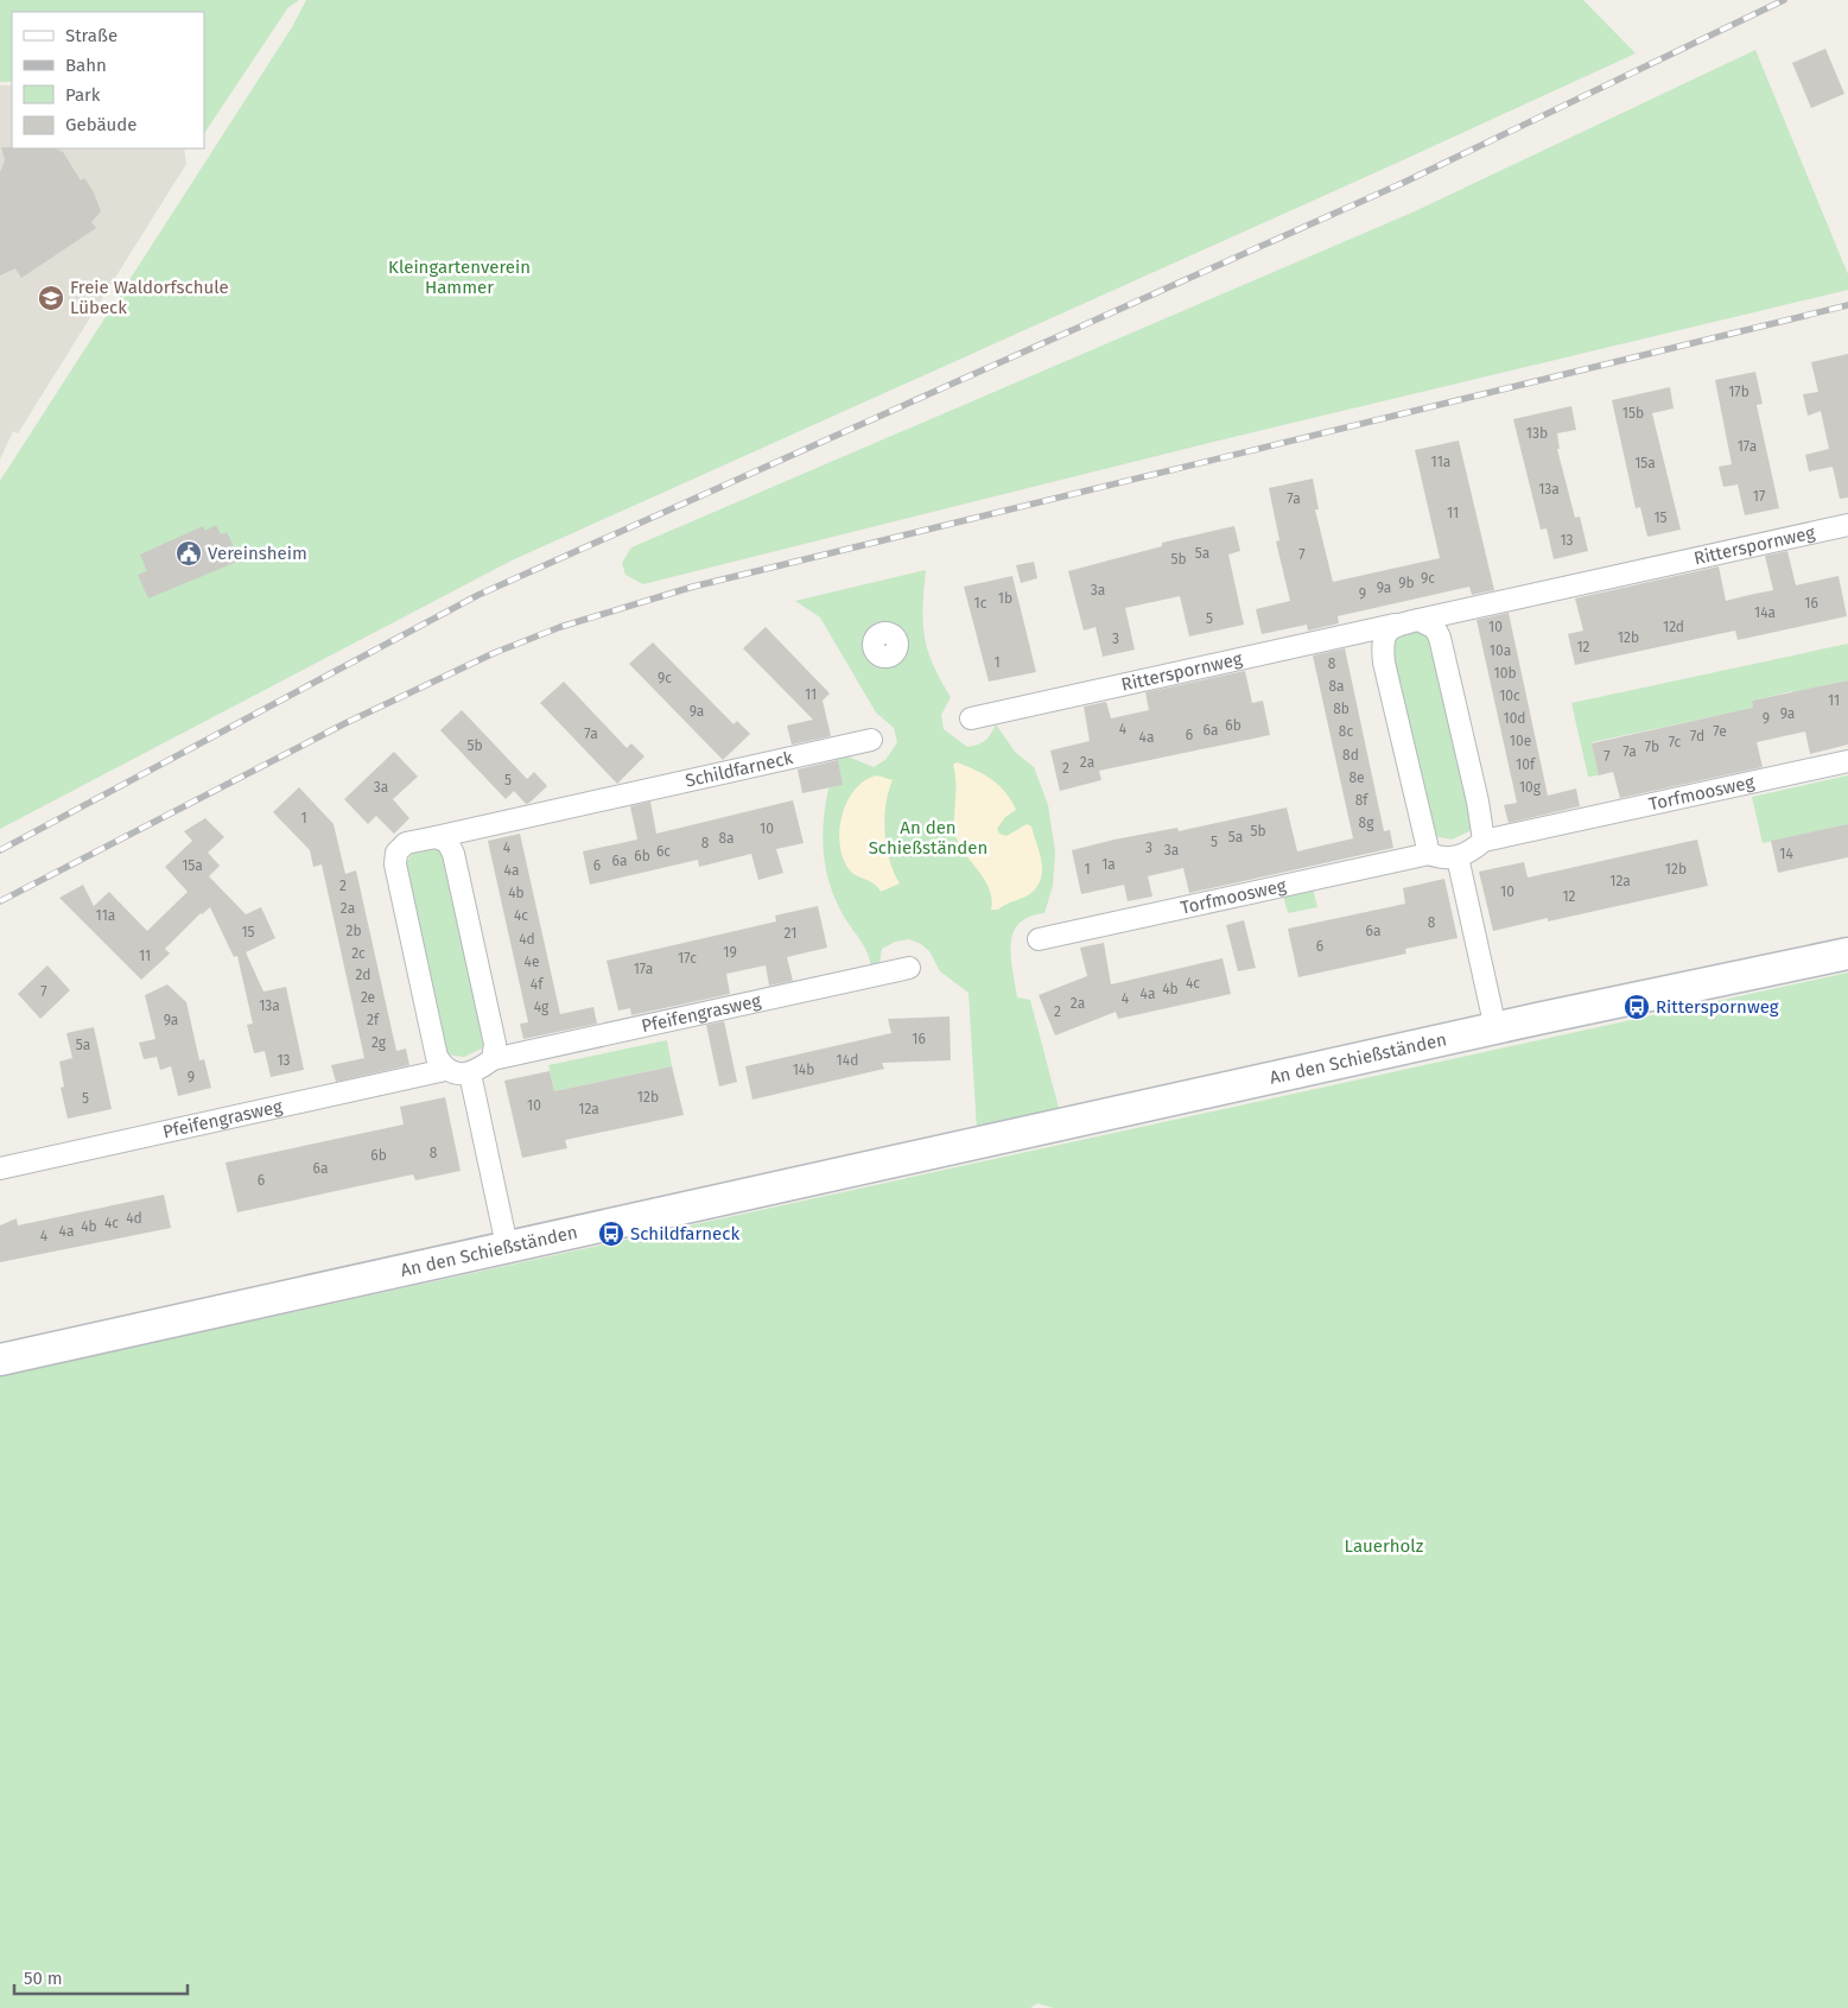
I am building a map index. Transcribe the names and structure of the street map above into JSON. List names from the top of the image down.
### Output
{
  "streets": {
    "street": [
      "Ritterspornweg",
      "Schildfarneck",
      "Torfmoosweg",
      "Pfeifengrasweg",
      "An den Schießständen"
    ]
  },
  "crossings": [
    ["Schildfarneck", "Pfeifengrasweg"]
  ],
  "parks": ["Kleingartenverein Hammer", "An den Schießständen", "Lauerholz"],
  "places": {
    "school or university": ["Freie Waldorfschule Lübeck"],
    "public building": ["Vereinsheim"],
    "bus stop": ["Ritterspornweg", "Schildfarneck"]
  },
  "house_numbers": [
    "17b",
    "15b",
    "13b",
    "17a",
    "11a",
    "15a",
    "13a",
    "17",
    "7a",
    "11",
    "15",
    "13",
    "5a",
    "7",
    "5b",
    "9c",
    "9b",
    "9a",
    "3a",
    "9",
    "1b",
    "1c",
    "16",
    "14a",
    "5",
    "10",
    "12d",
    "12b",
    "3",
    "12",
    "10a",
    "1",
    "8",
    "10b",
    "9c",
    "8a",
    "11",
    "10c",
    "11",
    "8b",
    "9a",
    "9a",
    "10d",
    "9",
    "6b",
    "4",
    "6a",
    "8c",
    "7e",
    "7a",
    "6",
    "7d",
    "4a",
    "10e",
    "7c",
    "5b",
    "7b",
    "7a",
    "8d",
    "7",
    "2a",
    "10f",
    "2",
    "8e",
    "5",
    "3a",
    "10g",
    "8f",
    "1",
    "8g",
    "10",
    "5b",
    "5a",
    "8a",
    "5",
    "8",
    "4",
    "3",
    "3a",
    "6c",
    "14",
    "6b",
    "6a",
    "1a",
    "15a",
    "6",
    "1",
    "12b",
    "4a",
    "12a",
    "2",
    "10",
    "4b",
    "12",
    "2a",
    "11a",
    "4c",
    "8",
    "2b",
    "6a",
    "15",
    "21",
    "4d",
    "6",
    "19",
    "2c",
    "11",
    "17c",
    "4e",
    "17a",
    "2d",
    "4c",
    "4f",
    "4b",
    "7",
    "4a",
    "2e",
    "4",
    "2a",
    "13a",
    "4g",
    "2",
    "9a",
    "2f",
    "16",
    "2g",
    "5a",
    "13",
    "14d",
    "14b",
    "9",
    "12b",
    "5",
    "10",
    "12a",
    "8",
    "6b",
    "6a",
    "6",
    "4d",
    "4c",
    "4b",
    "4a",
    "4"
  ],
  "legend": [
    "Straße",
    "Bahn",
    "Park",
    "Gebäude"
  ],
  "scale_bar": "50 m"
}
